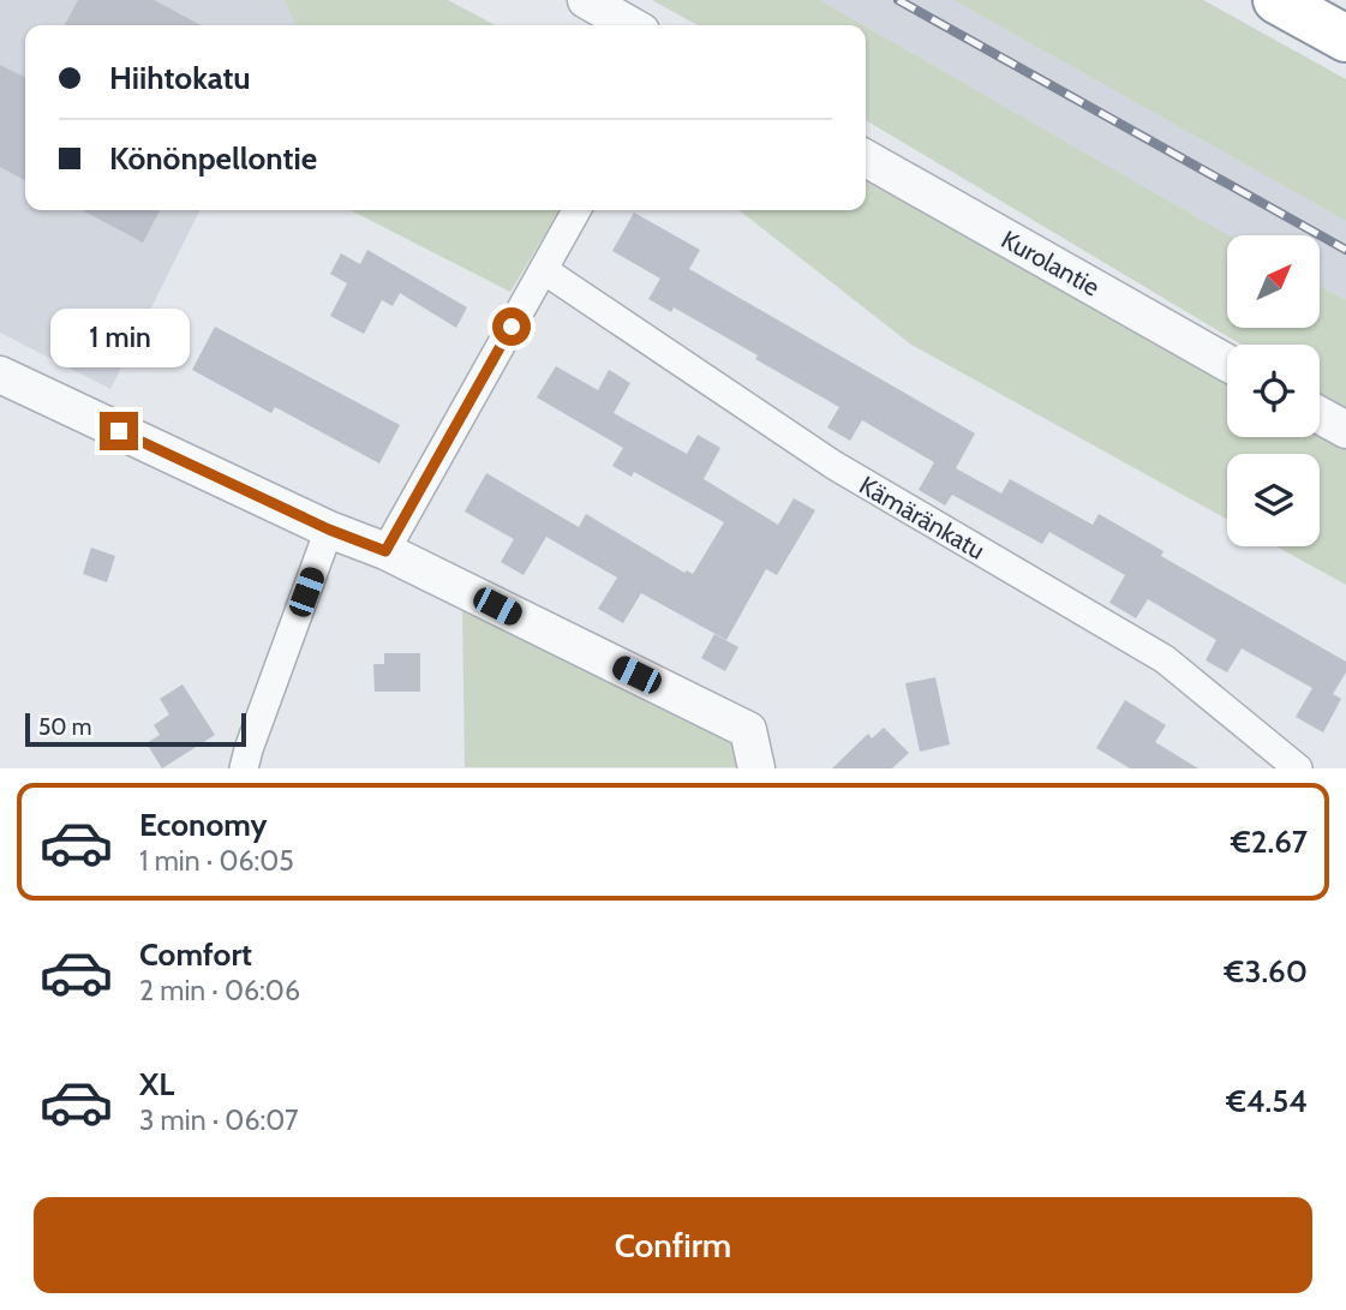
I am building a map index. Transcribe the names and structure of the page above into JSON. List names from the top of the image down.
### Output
{
  "streets": {
    "street": ["Kurolantie", "Kämäränkatu"]
  },
  "scale_bar": "50 m",
  "north": "top right",
  "page": {
    "banner": ["Hiihtokatu", "Könönpellontie"],
    "bubble": "1 min",
    "scale": "50 m",
    "list": [
      {
        "name": "Economy",
        "note": "1 min · 06:05",
        "value": "€2.67"
      },
      {
        "name": "Comfort",
        "note": "2 min · 06:06",
        "value": "€3.60"
      },
      {
        "name": "XL",
        "note": "3 min · 06:07",
        "value": "€4.54"
      }
    ],
    "buttons": "Confirm"
  }
}
